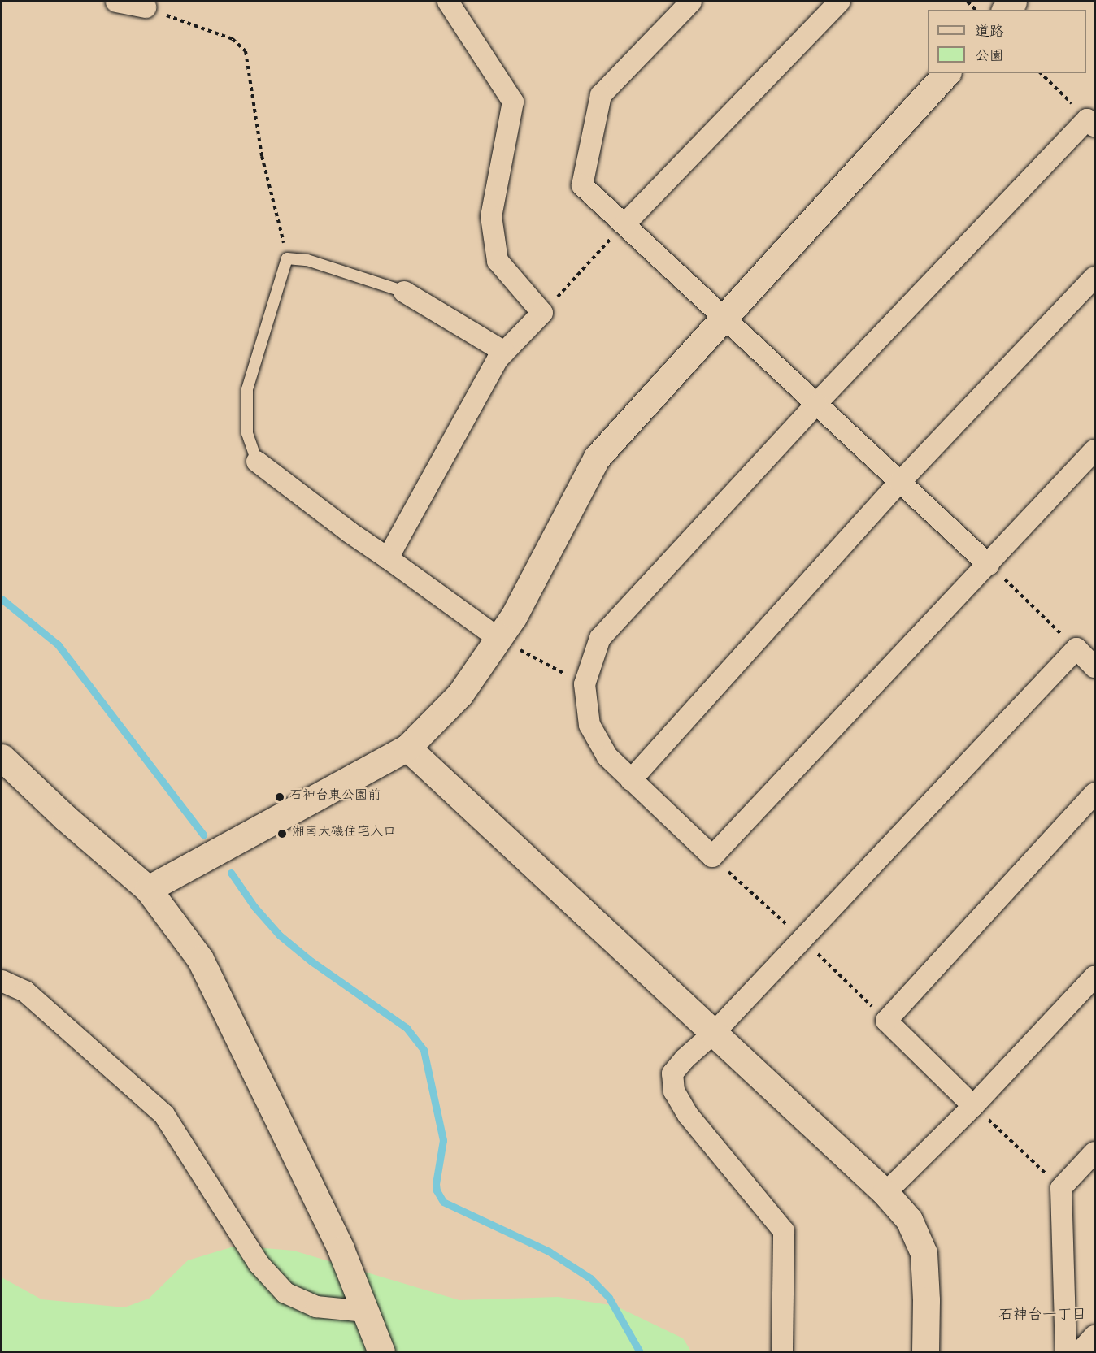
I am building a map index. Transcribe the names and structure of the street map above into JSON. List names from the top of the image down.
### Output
{
  "districts": ["石神台一丁目"],
  "places": ["石神台東公園前", "湘南大磯住宅入口"],
  "legend": ["道路", "公園"]
}
